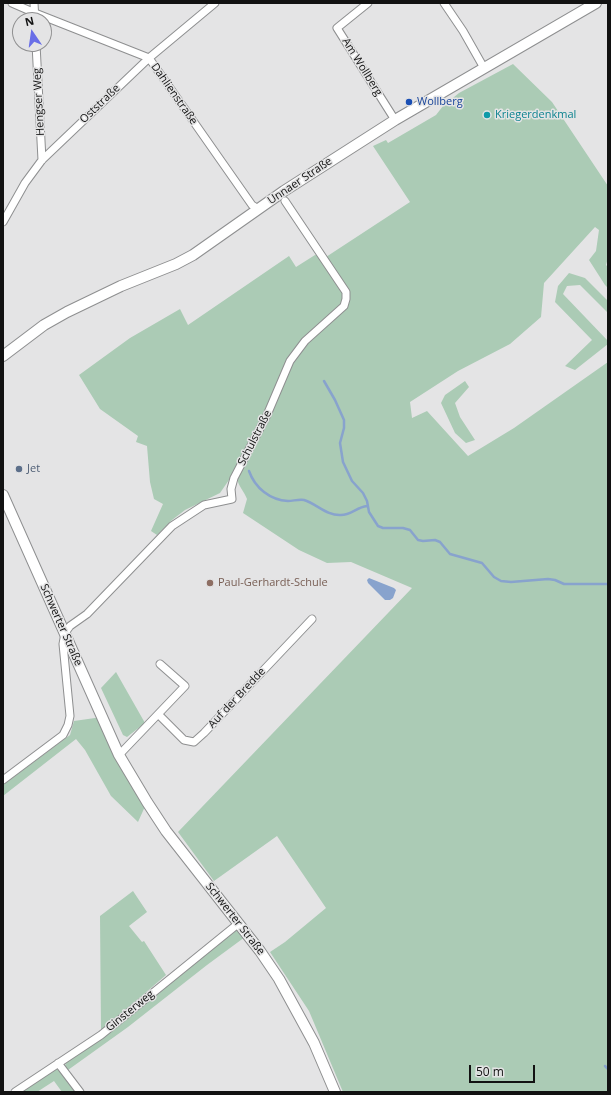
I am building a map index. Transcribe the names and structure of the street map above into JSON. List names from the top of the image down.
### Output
{
  "streets": {
    "main road": ["Unnaer Straße", "Schwerter Straße"],
    "street": [
      "Am Wollberg",
      "Dahlienstraße",
      "Hengser Weg",
      "Oststraße",
      "Schulstraße",
      "Auf der Bredde",
      "Ginsterweg"
    ]
  },
  "crossings": [
    ["Am Wollberg", "Unnaer Straße"],
    ["Dahlienstraße", "Oststraße"],
    ["Dahlienstraße", "Unnaer Straße"],
    ["Hengser Weg", "Oststraße"],
    ["Schulstraße", "Schwerter Straße"],
    ["Schwerter Straße", "Ginsterweg"]
  ],
  "places": [
    "Wollberg",
    "Kriegerdenkmal",
    "Jet",
    "Paul-Gerhardt-Schule"
  ],
  "scale_bar": "50 m",
  "north": "top"
}
